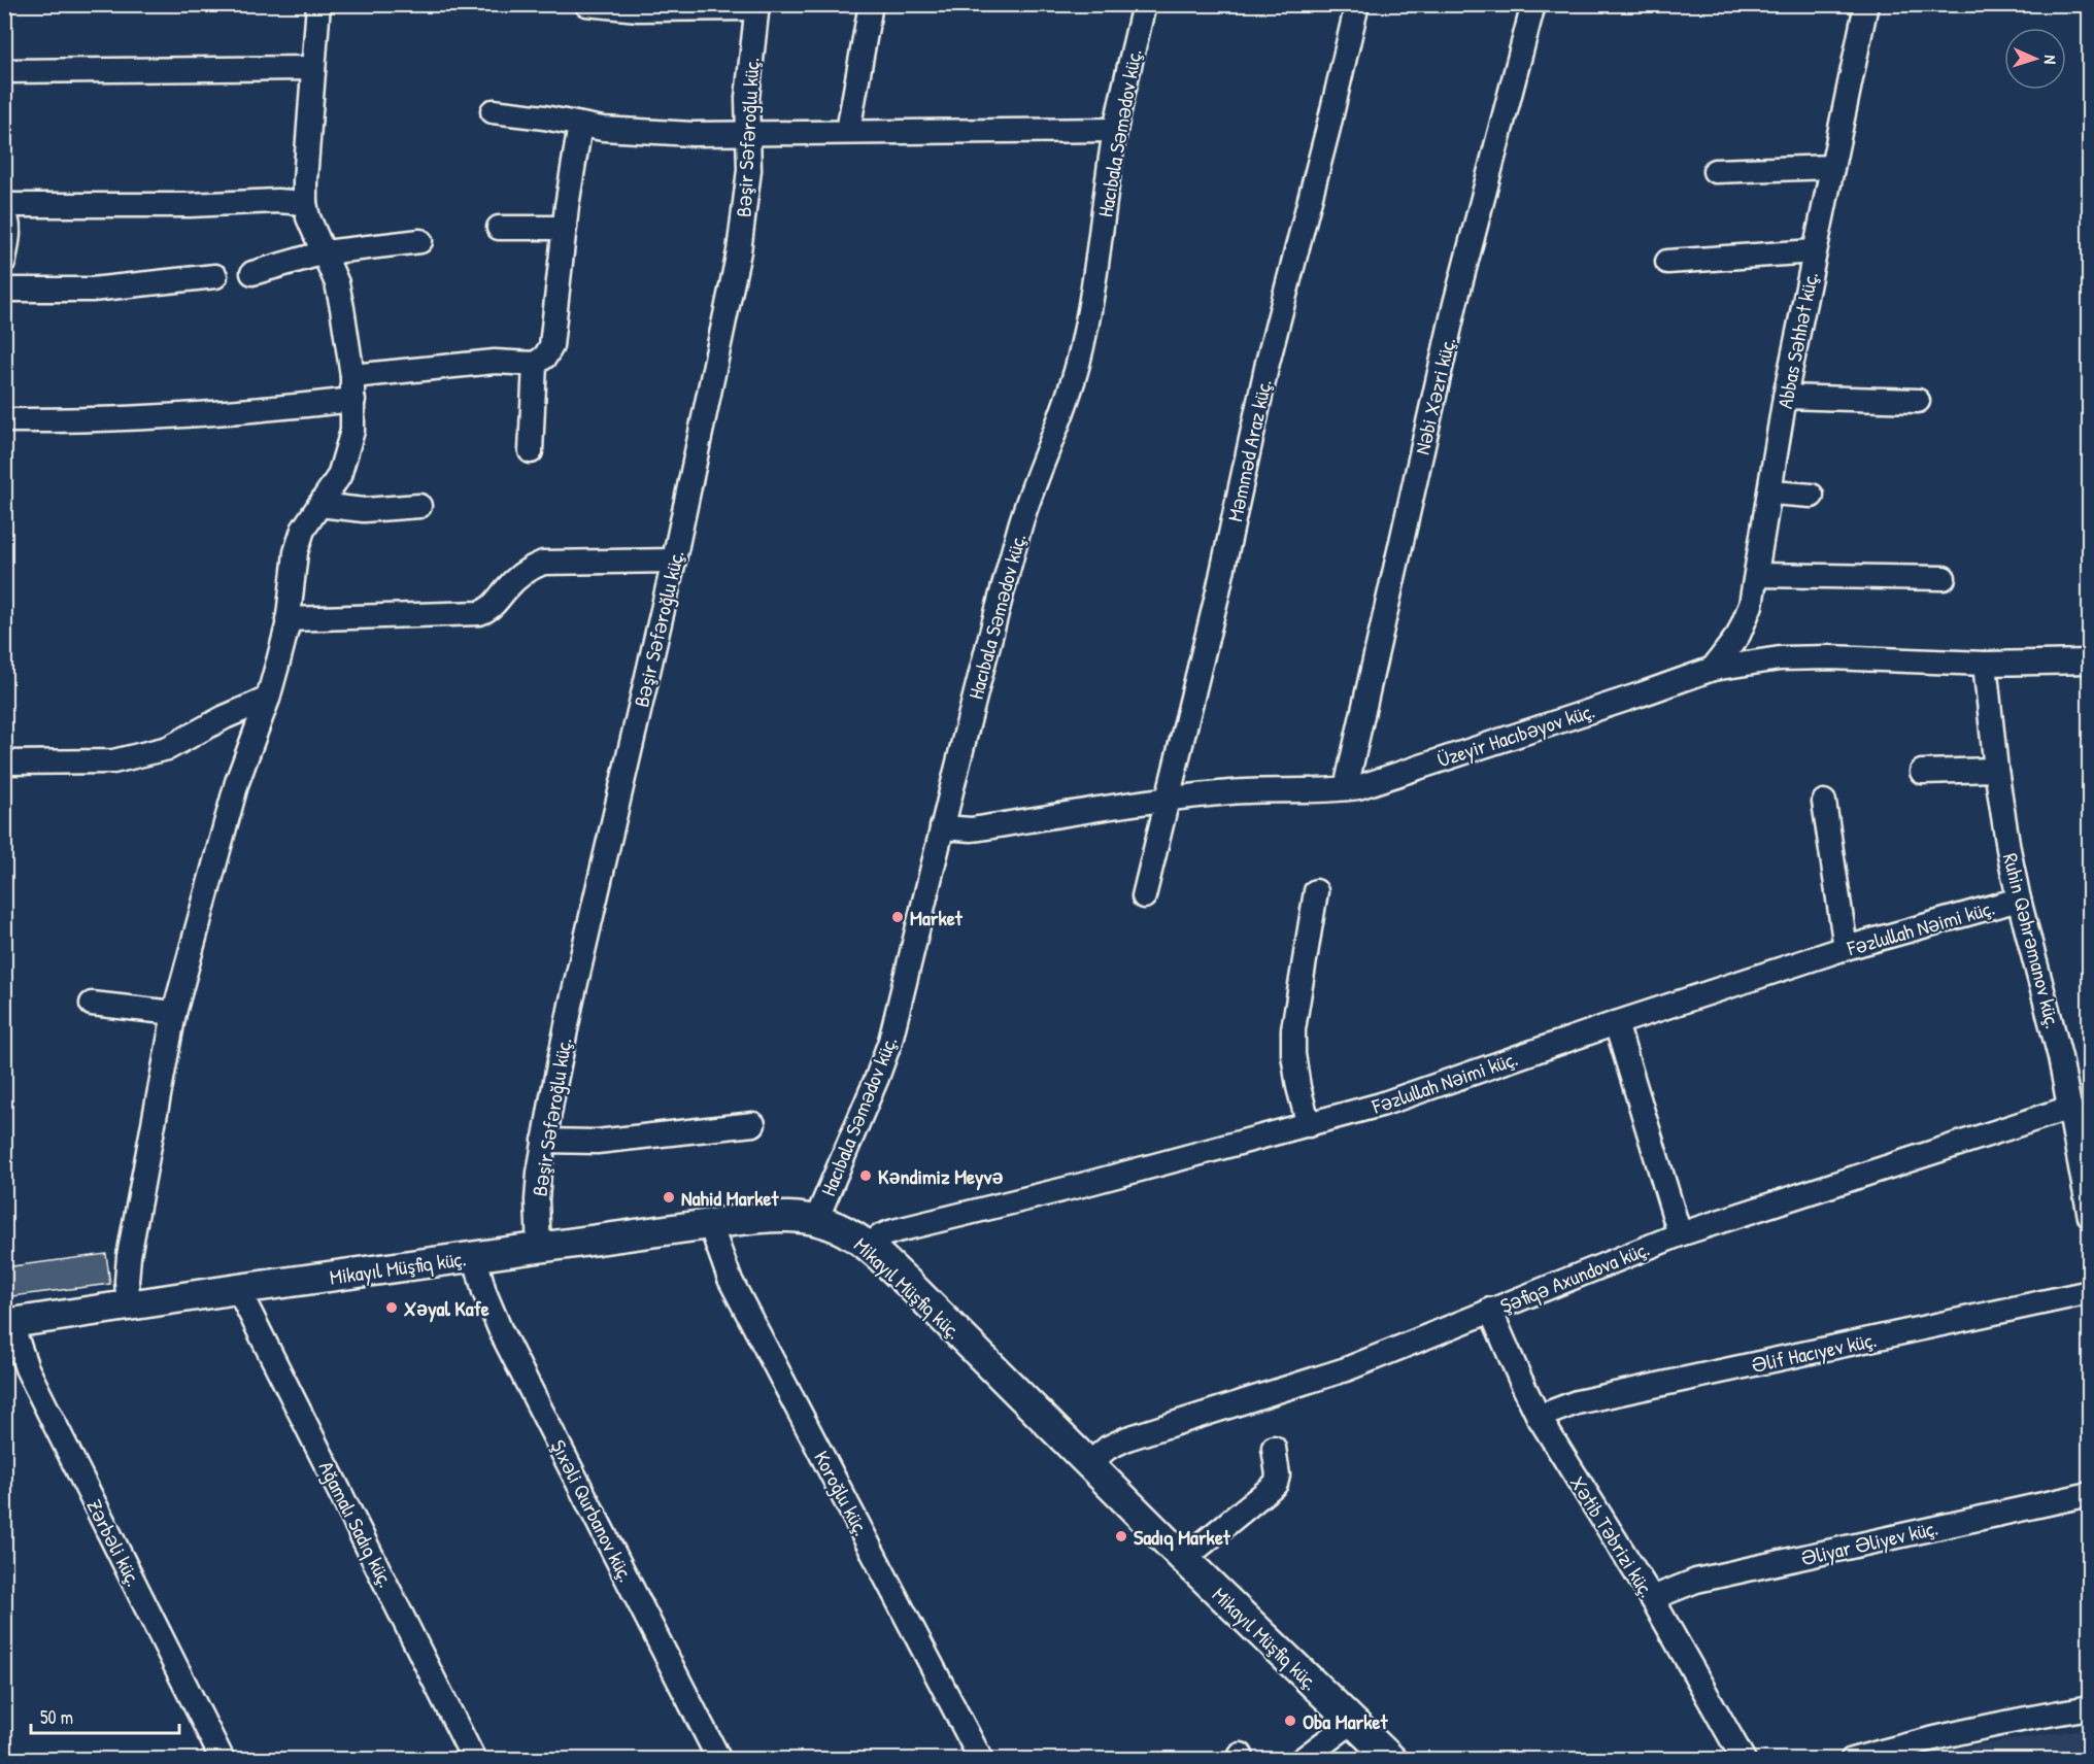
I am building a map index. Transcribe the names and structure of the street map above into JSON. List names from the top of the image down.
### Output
{
  "streets": {
    "main road": ["Mikayıl Müşfiq küç."],
    "street": [
      "Hacıbala Səmədov küç.",
      "Bəşir Səfəroğlu küç.",
      "Abbas Səhhət küç.",
      "Nəbi Xəzri küç.",
      "Məmməd Araz küç.",
      "Üzeyir Hacıbəyov küç.",
      "Fəzlullah Nəimi küç.",
      "Ruhin Qəhrəmanov küç.",
      "Şəfiqə Axundova küç.",
      "Əlif Hacıyev küç.",
      "Koroğlu küç.",
      "Şıxəli Qurbanov küç.",
      "Ağamalı Sadıq küç.",
      "Xətib Təbrizi küç.",
      "Zərbəli küç.",
      "Əliyar Əliyev küç."
    ]
  },
  "crossings": [
    ["Hacıbala Səmədov küç.", "Üzeyir Hacıbəyov küç."],
    ["Hacıbala Səmədov küç.", "Mikayıl Müşfiq küç."],
    ["Bəşir Səfəroğlu küç.", "Mikayıl Müşfiq küç."],
    ["Abbas Səhhət küç.", "Üzeyir Hacıbəyov küç."],
    ["Nəbi Xəzri küç.", "Üzeyir Hacıbəyov küç."],
    ["Məmməd Araz küç.", "Üzeyir Hacıbəyov küç."],
    ["Üzeyir Hacıbəyov küç.", "Ruhin Qəhrəmanov küç."],
    ["Fəzlullah Nəimi küç.", "Ruhin Qəhrəmanov küç."],
    ["Fəzlullah Nəimi küç.", "Mikayıl Müşfiq küç."],
    ["Ruhin Qəhrəmanov küç.", "Şəfiqə Axundova küç."],
    ["Mikayıl Müşfiq küç.", "Şəfiqə Axundova küç."],
    ["Mikayıl Müşfiq küç.", "Koroğlu küç."],
    ["Mikayıl Müşfiq küç.", "Şıxəli Qurbanov küç."],
    ["Mikayıl Müşfiq küç.", "Ağamalı Sadıq küç."],
    ["Mikayıl Müşfiq küç.", "Zərbəli küç."],
    ["Şəfiqə Axundova küç.", "Xətib Təbrizi küç."],
    ["Əlif Hacıyev küç.", "Xətib Təbrizi küç."],
    ["Xətib Təbrizi küç.", "Əliyar Əliyev küç."]
  ],
  "places": [
    "Market",
    "Kəndimiz Meyvə",
    "Nahid Market",
    "Xəyal Kafe",
    "Sadıq Market",
    "Oba Market"
  ],
  "scale_bar": "50 m",
  "north": "right"
}
